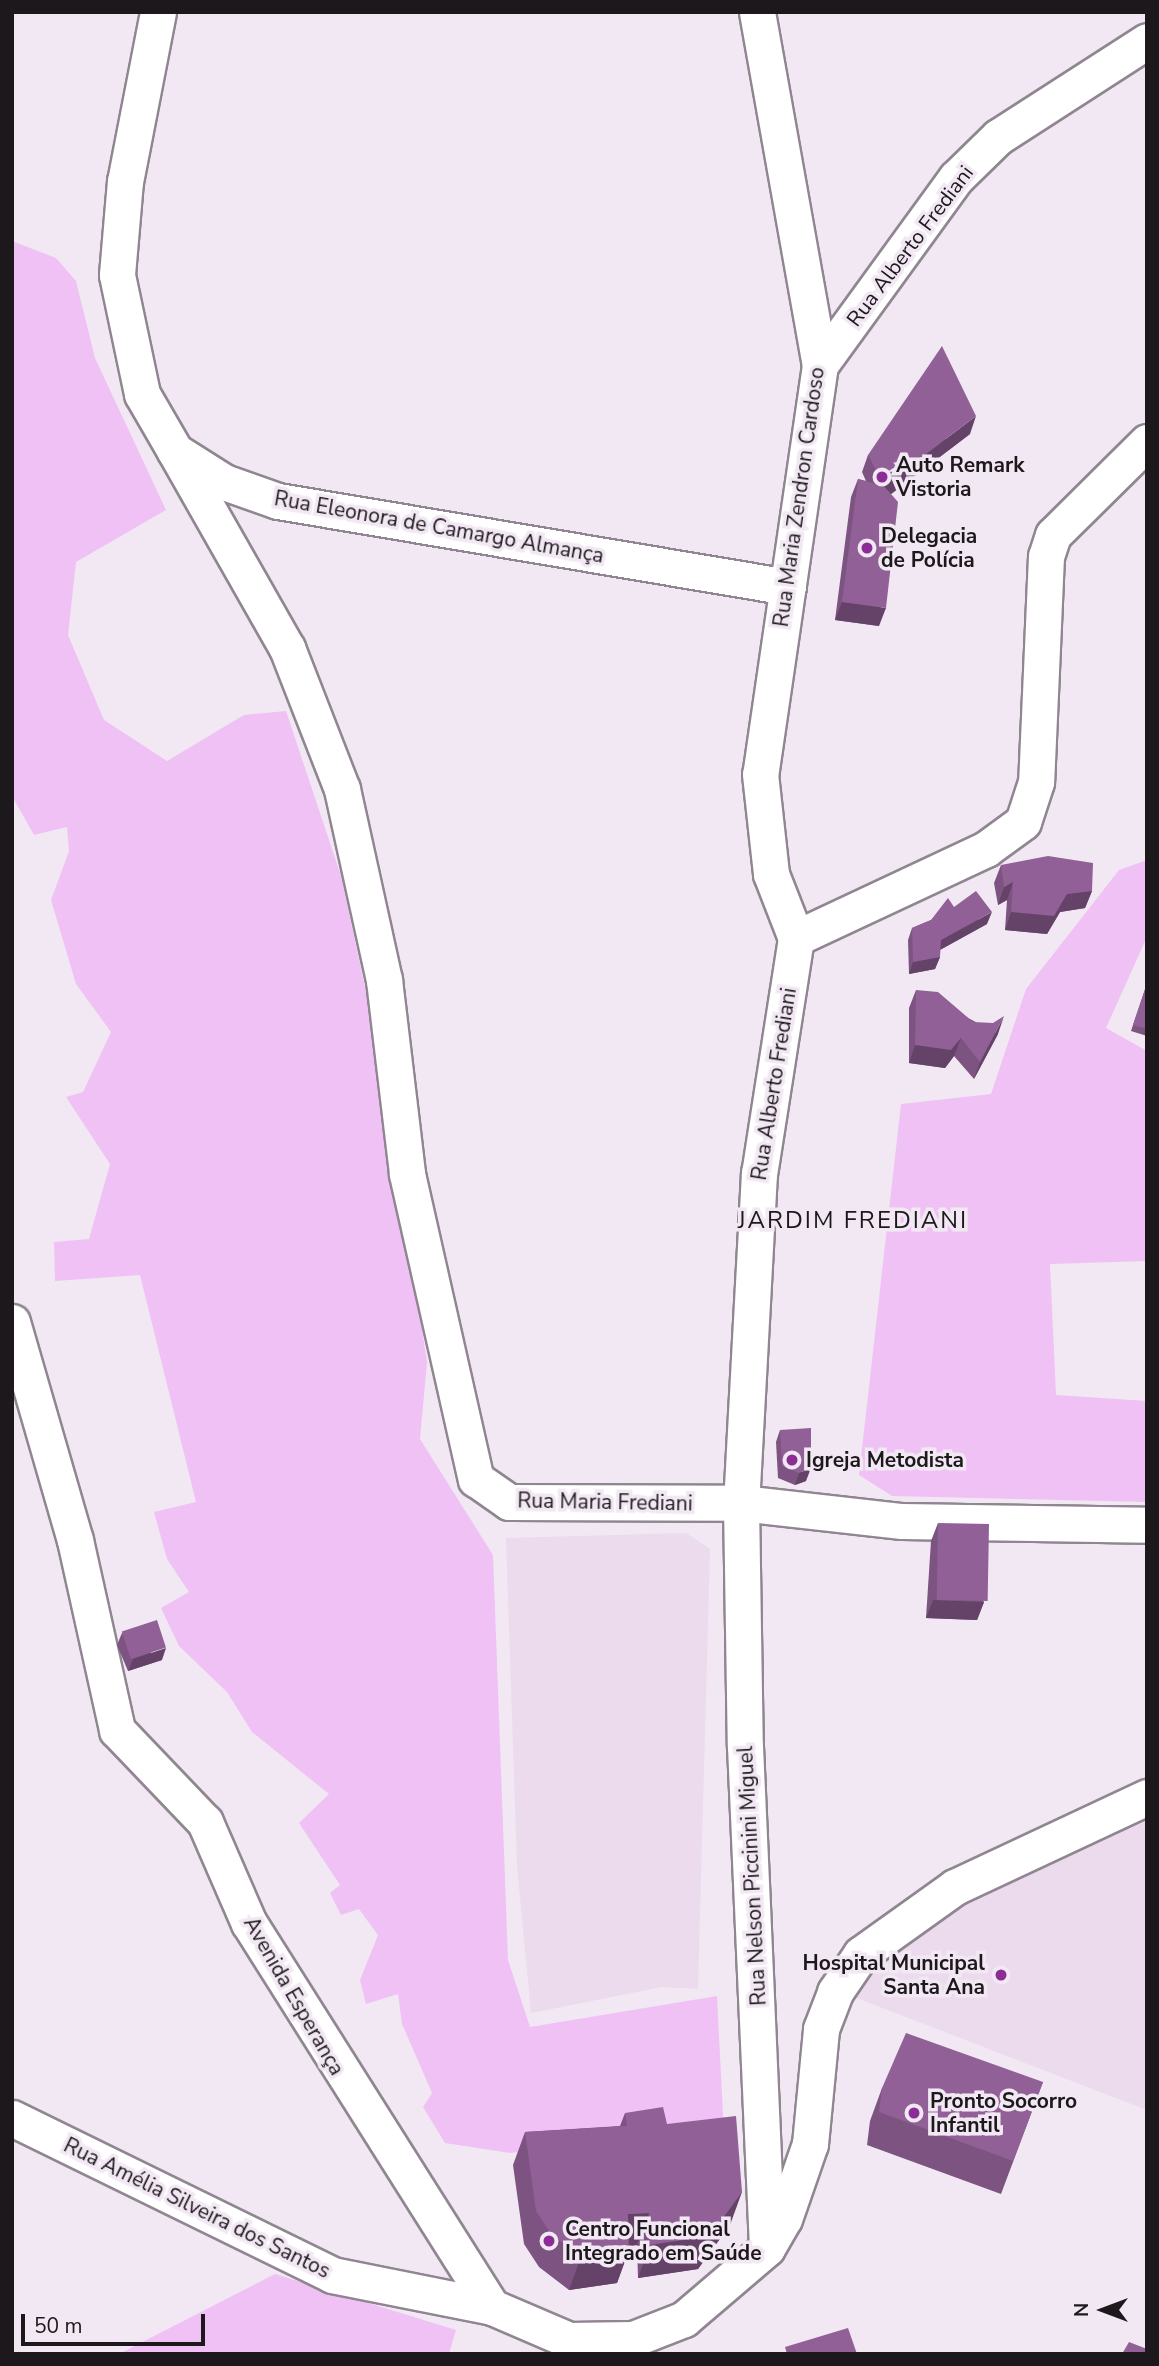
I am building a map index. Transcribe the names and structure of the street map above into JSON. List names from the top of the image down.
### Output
{
  "streets": {
    "street": [
      "Rua Alberto Frediani",
      "Rua Maria Zendron Cardoso",
      "Rua Eleonora de Camargo Almança",
      "Rua Maria Frediani",
      "Rua Nelson Piccinini Miguel",
      "Avenida Esperança",
      "Rua Amélia Silveira dos Santos"
    ]
  },
  "crossings": [
    ["Rua Alberto Frediani", "Rua Maria Zendron Cardoso"],
    ["Rua Alberto Frediani", "Rua Maria Frediani"],
    ["Rua Alberto Frediani", "Rua Nelson Piccinini Miguel"],
    ["Rua Maria Zendron Cardoso", "Rua Eleonora de Camargo Almança"],
    ["Rua Eleonora de Camargo Almança", "Rua Maria Frediani"],
    ["Rua Maria Frediani", "Rua Nelson Piccinini Miguel"],
    ["Rua Nelson Piccinini Miguel", "Rua Amélia Silveira dos Santos"],
    ["Avenida Esperança", "Rua Amélia Silveira dos Santos"]
  ],
  "districts": ["JARDIM FREDIANI"],
  "places": [
    "Auto Remark Vistoria",
    "Delegacia de Polícia",
    "Igreja Metodista",
    "Hospital Municipal Santa Ana",
    "Pronto Socorro Infantil",
    "Centro Funcional Integrado em Saúde"
  ],
  "scale_bar": "50 m",
  "north": "left"
}
